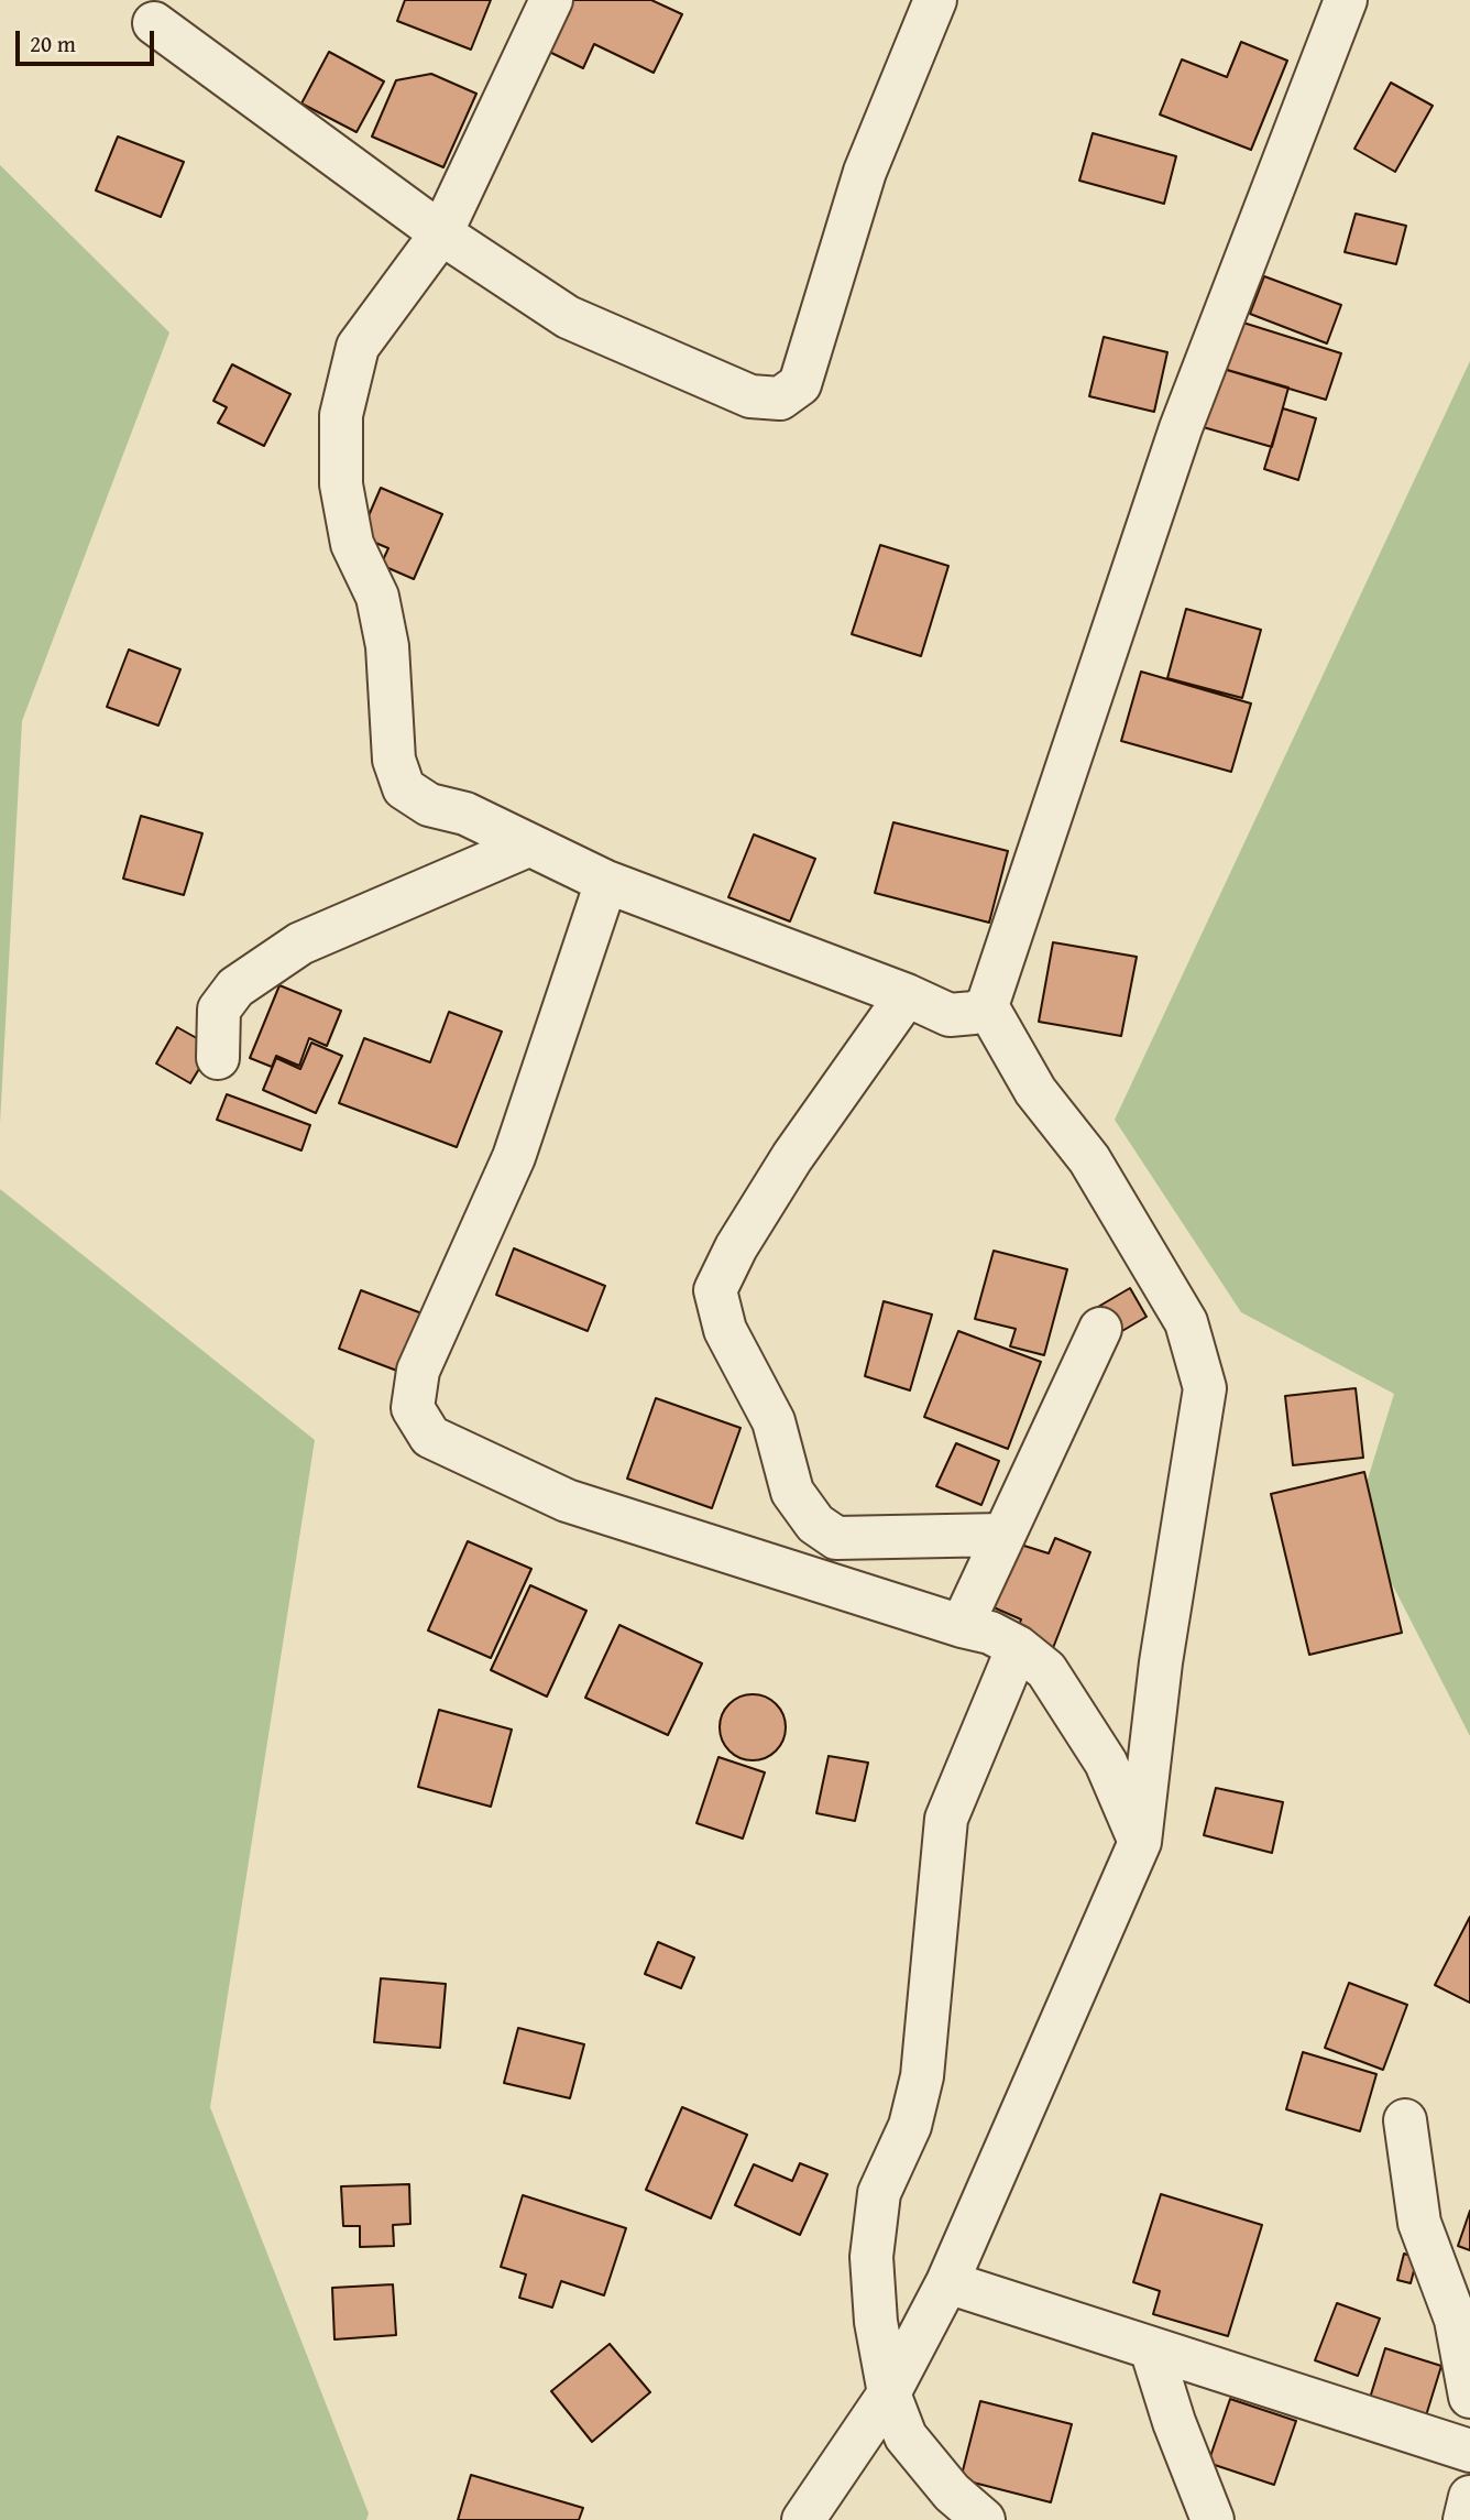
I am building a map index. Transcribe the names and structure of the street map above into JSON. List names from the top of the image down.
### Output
{
  "scale_bar": "20 m"
}
